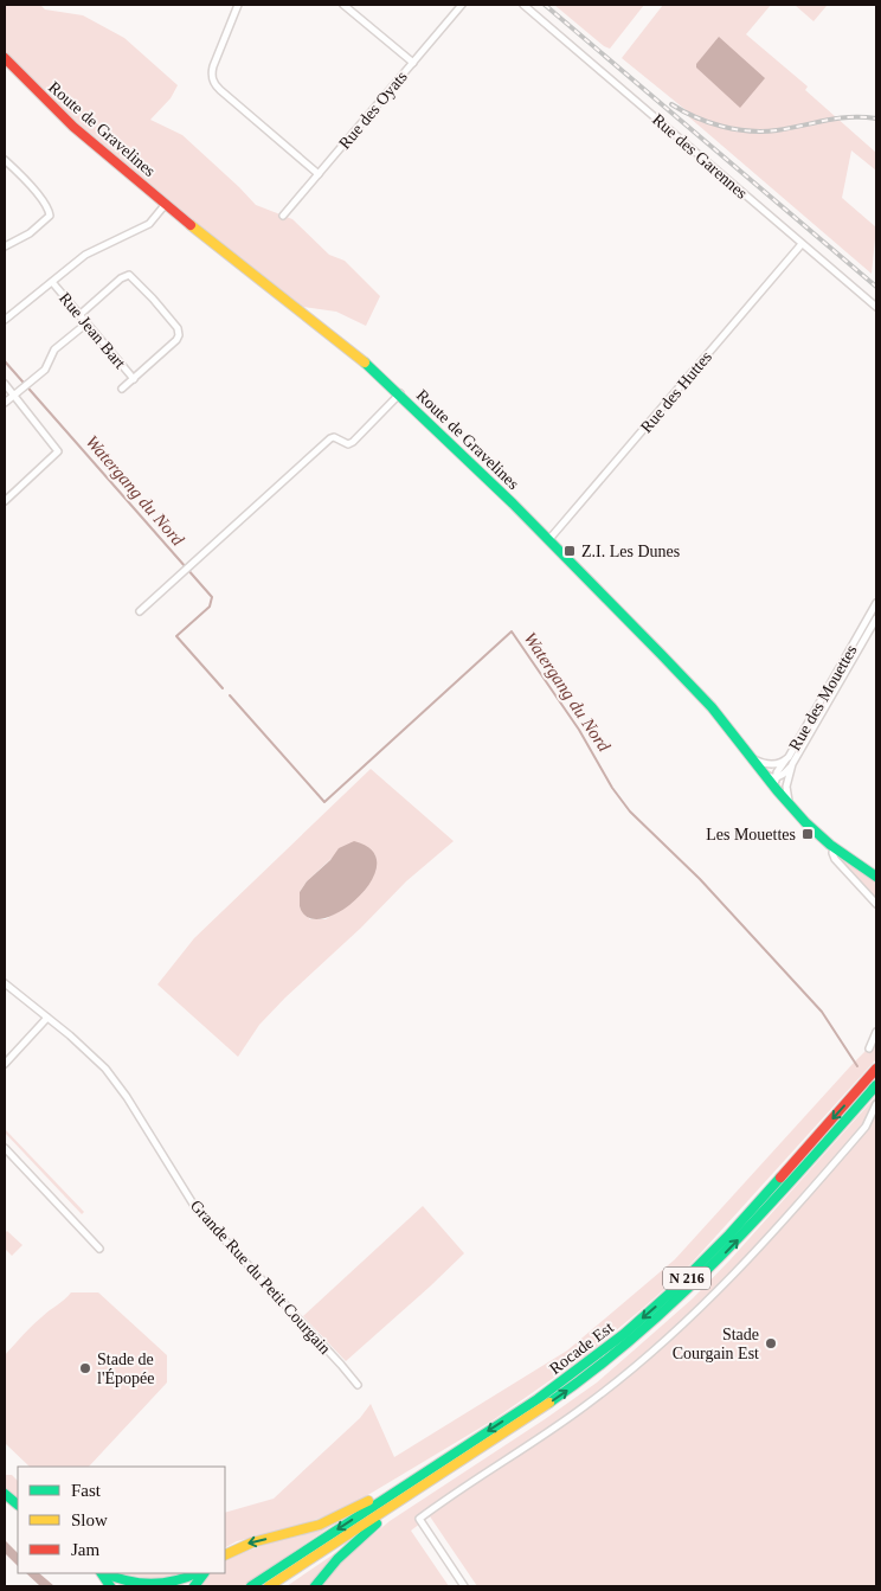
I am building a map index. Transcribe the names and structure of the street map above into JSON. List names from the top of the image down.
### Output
{
  "streets": {
    "main road": ["Route de Gravelines", "N 216", "Rocade Est"],
    "street": [
      "Rue des Oyats",
      "Rue des Garennes",
      "Rue Jean Bart",
      "Rue des Huttes",
      "Rue des Mouettes",
      "Grande Rue du Petit Courgain"
    ]
  },
  "crossings": [
    ["Route de Gravelines", "Rue des Huttes"],
    ["Route de Gravelines", "Rue des Mouettes"],
    ["Rue des Garennes", "Rue des Huttes"]
  ],
  "water": ["Watergang du Nord"],
  "places": {
    "transit": ["Z.I. Les Dunes", "Les Mouettes"],
    "other": ["Stade Courgain Est", "Stade de l'Épopée"]
  },
  "legend": ["Fast", "Slow", "Jam"]
}
